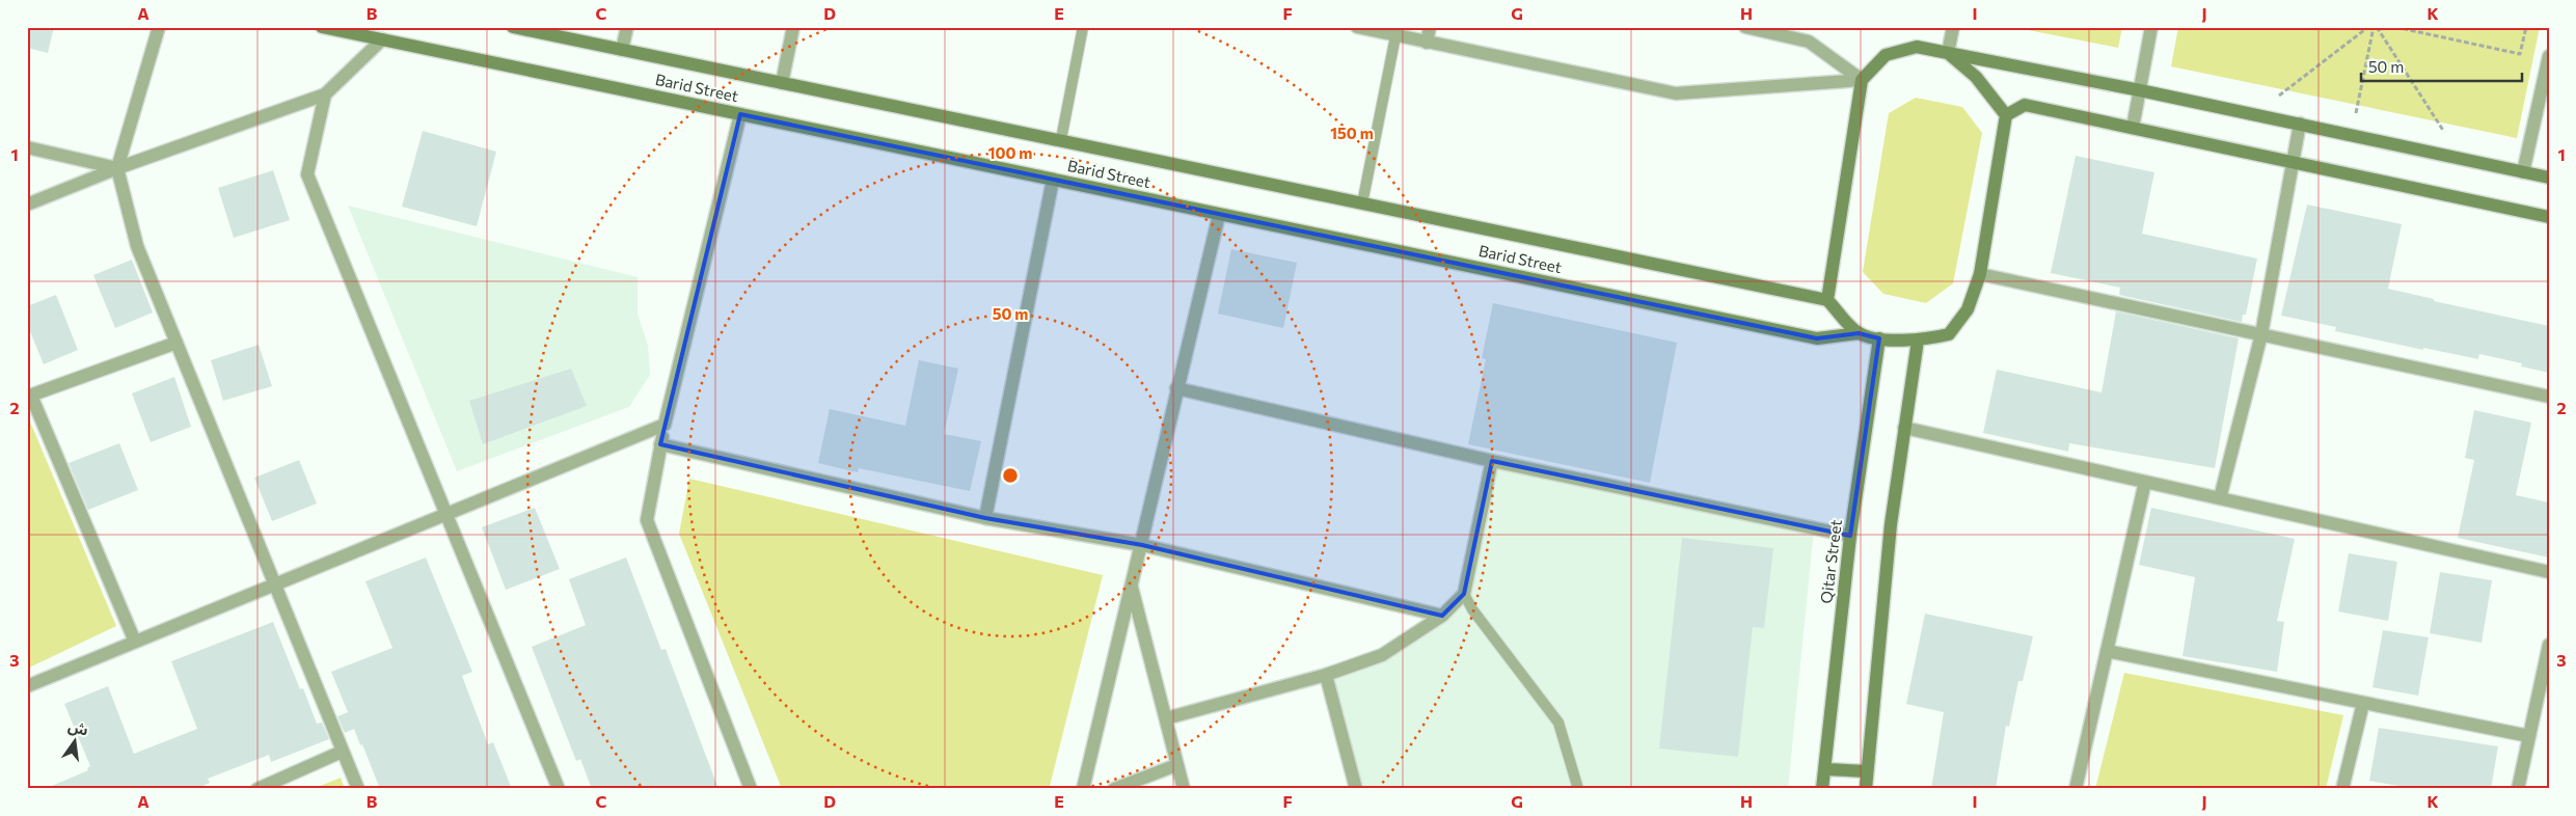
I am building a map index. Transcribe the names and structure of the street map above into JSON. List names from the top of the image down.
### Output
{
  "streets": {
    "main road": ["Barid Street", "Qitar Street"]
  },
  "scale_bar": "50 m",
  "north": "top",
  "grid": {
    "columns": [
      "A",
      "B",
      "C",
      "D",
      "E",
      "F",
      "G",
      "H",
      "I",
      "J",
      "K"
    ],
    "rows": ["1", "2", "3"]
  },
  "rings": ["150 m", "100 m", "50 m"]
}
